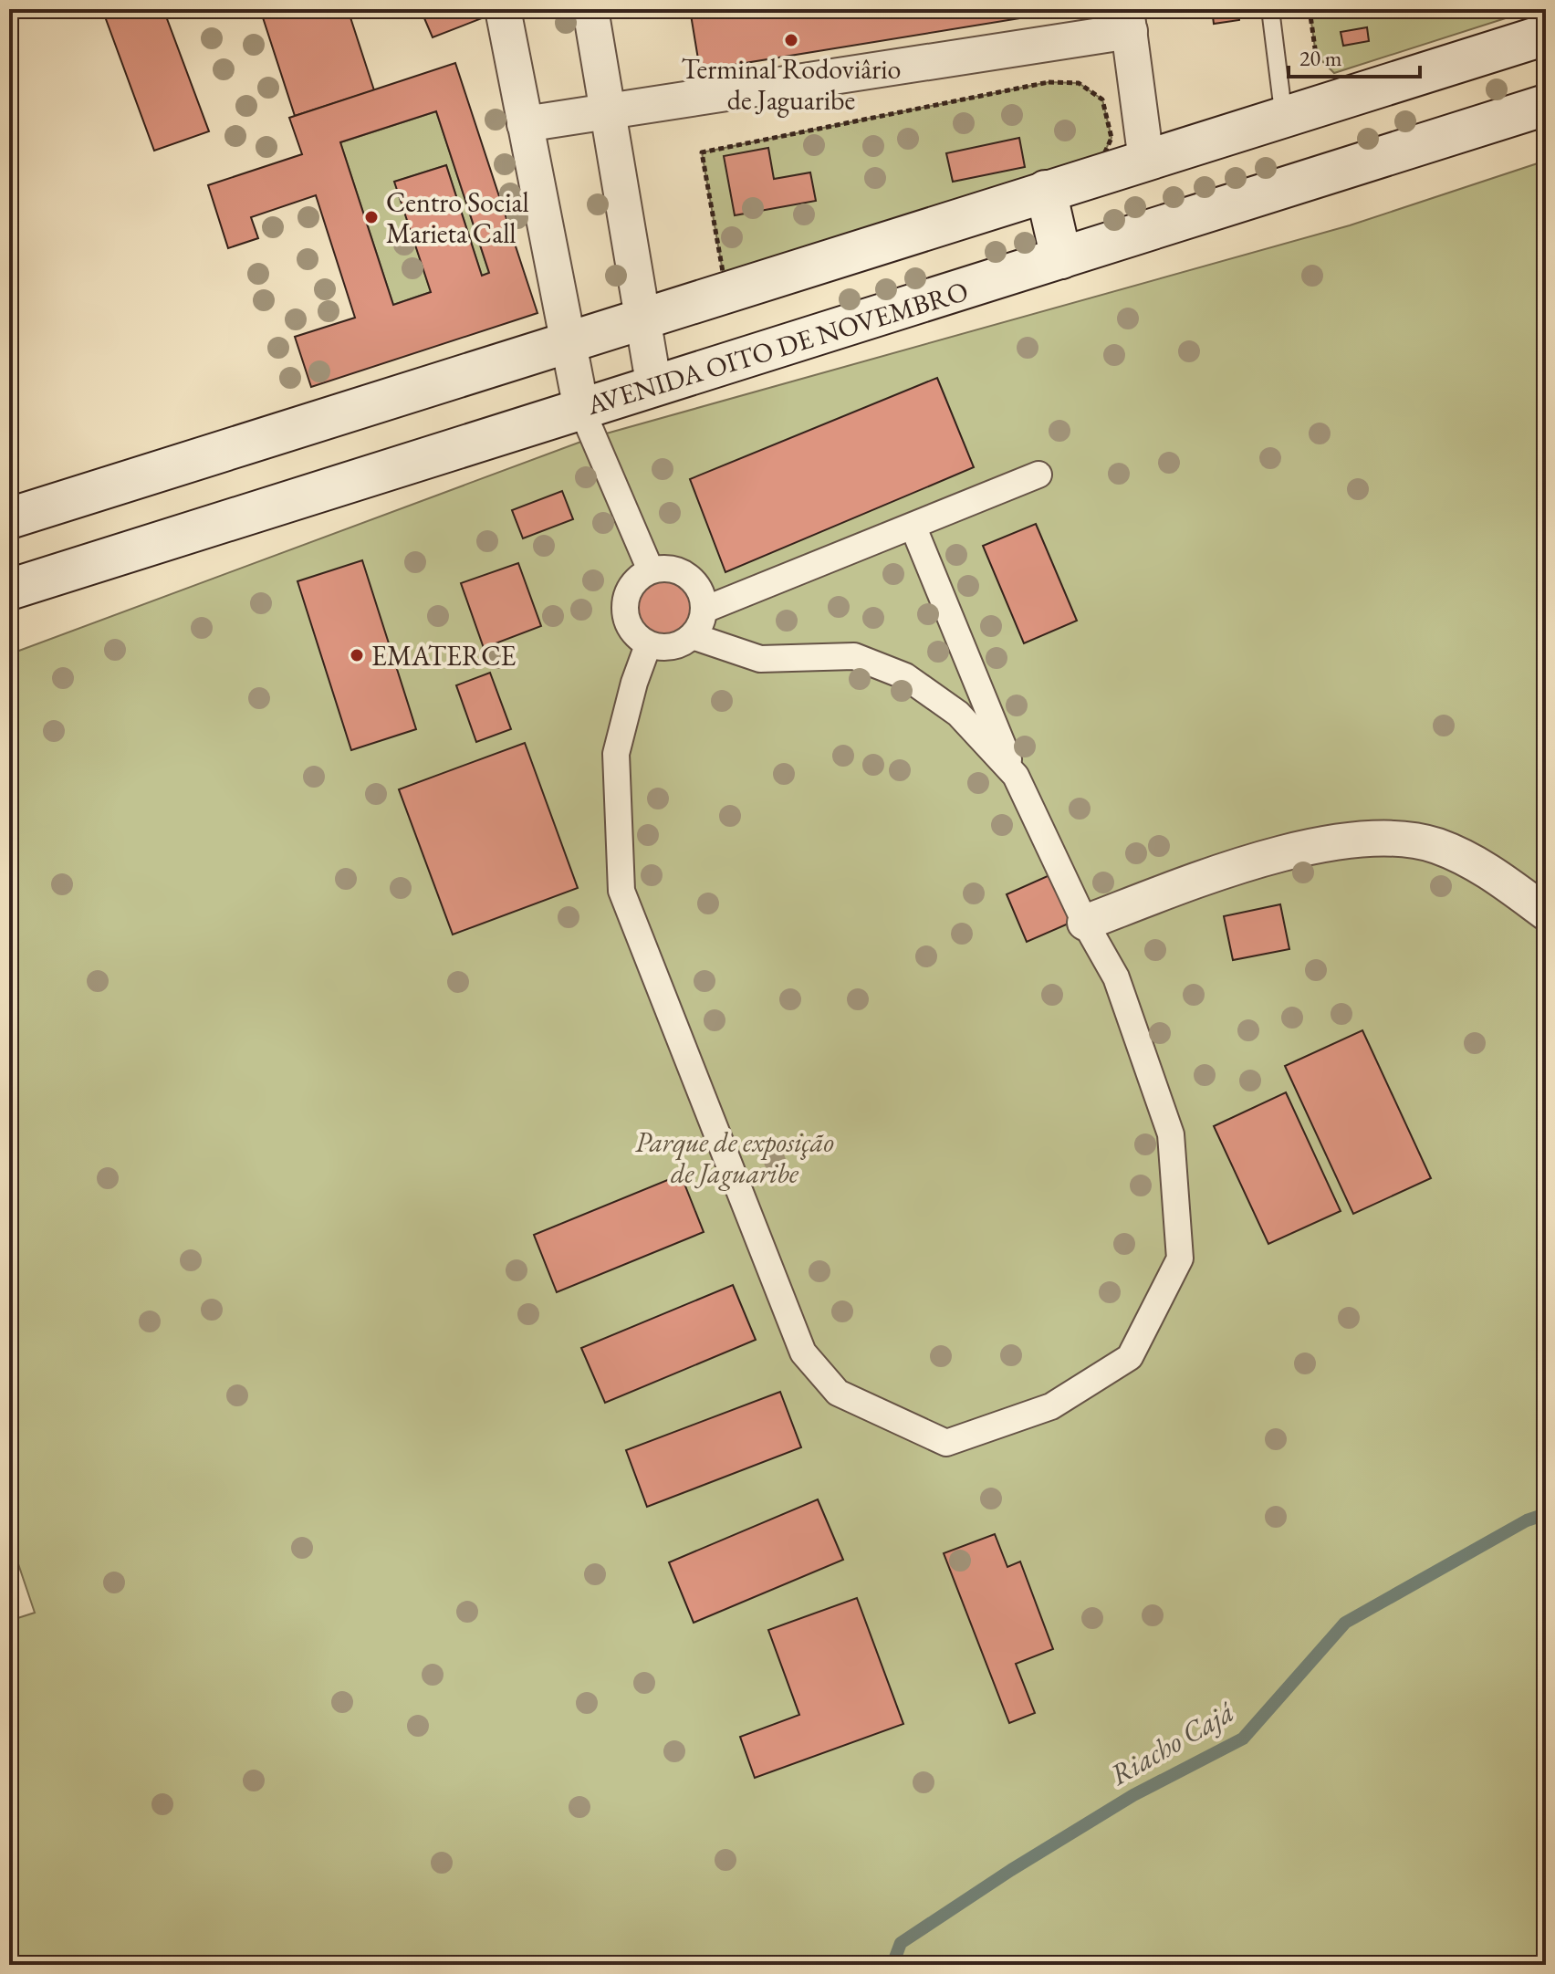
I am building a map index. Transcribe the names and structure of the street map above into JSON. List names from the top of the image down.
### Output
{
  "streets": {
    "main road": ["AVENIDA OITO DE NOVEMBRO"]
  },
  "water": ["Riacho Cajá"],
  "parks": ["Parque de exposição de Jaguaribe"],
  "places": ["Terminal Rodoviârio de Jaguaribe", "Centro Social Marieta Call", "EMATERCE"],
  "scale_bar": "20 m"
}
